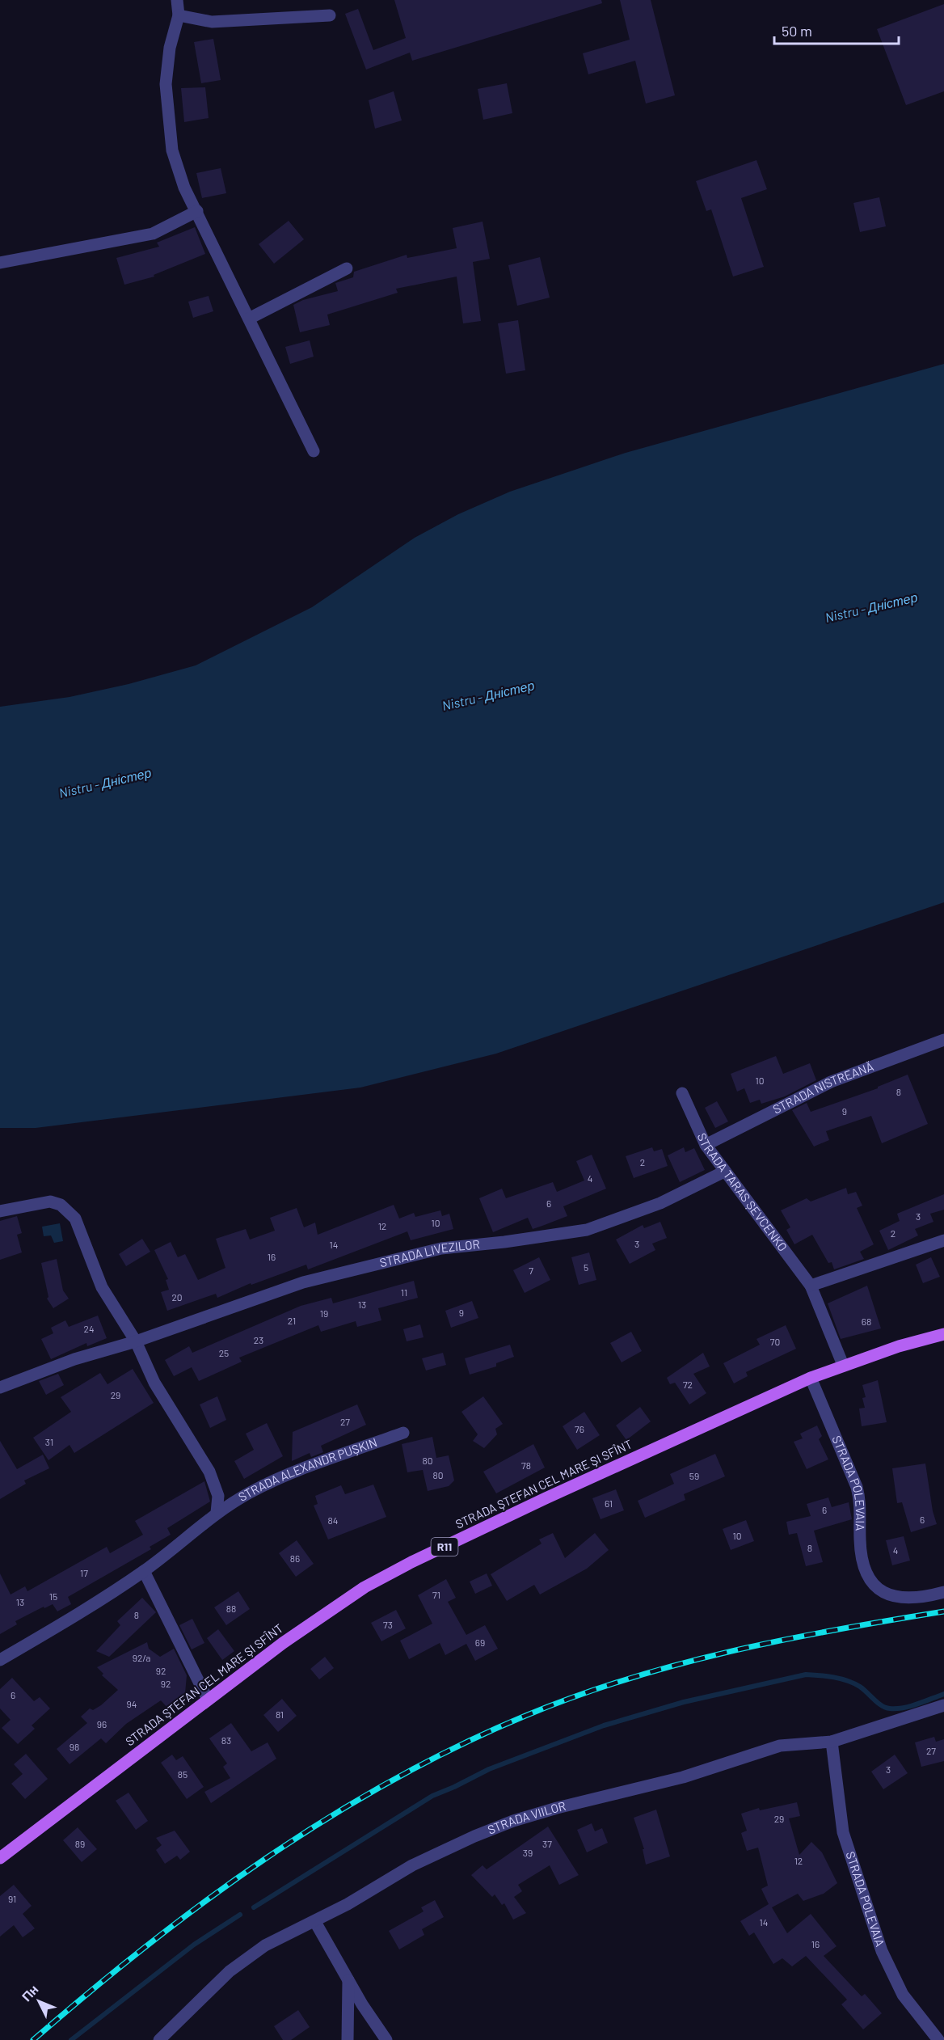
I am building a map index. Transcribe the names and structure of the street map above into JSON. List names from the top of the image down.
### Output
{
  "streets": {
    "main road": ["STRADA ŞTEFAN CEL MARE ŞI SFÎNT", "R11"],
    "street": [
      "STRADA NISTREANĂ",
      "STRADA TARAS ȘEVCENKO",
      "STRADA LIVEZILOR",
      "STRADA ALEXANDR PUȘKIN",
      "STRADA POLEVAIA",
      "STRADA VIILOR"
    ]
  },
  "crossings": [
    ["STRADA NISTREANĂ", "STRADA TARAS ȘEVCENKO"],
    ["STRADA TARAS ȘEVCENKO", "STRADA LIVEZILOR"],
    ["STRADA TARAS ȘEVCENKO", "STRADA ŞTEFAN CEL MARE ŞI SFÎNT"],
    ["STRADA POLEVAIA", "STRADA ŞTEFAN CEL MARE ŞI SFÎNT"],
    ["STRADA POLEVAIA", "STRADA VIILOR"]
  ],
  "water": ["Nistru - Дністер"],
  "house_numbers": [
    "10",
    "8",
    "9",
    "2",
    "4",
    "6",
    "3",
    "10",
    "12",
    "2",
    "3",
    "14",
    "16",
    "5",
    "7",
    "11",
    "20",
    "13",
    "9",
    "19",
    "21",
    "68",
    "24",
    "23",
    "70",
    "25",
    "72",
    "29",
    "27",
    "76",
    "31",
    "80",
    "78",
    "80",
    "59",
    "61",
    "6",
    "6",
    "84",
    "10",
    "8",
    "4",
    "86",
    "17",
    "71",
    "15",
    "13",
    "88",
    "8",
    "73",
    "69",
    "92/a",
    "92",
    "92",
    "6",
    "94",
    "81",
    "96",
    "83",
    "98",
    "27",
    "3",
    "85",
    "29",
    "89",
    "37",
    "39",
    "12",
    "91",
    "14",
    "16"
  ],
  "scale_bar": "50 m",
  "north": "top left"
}
